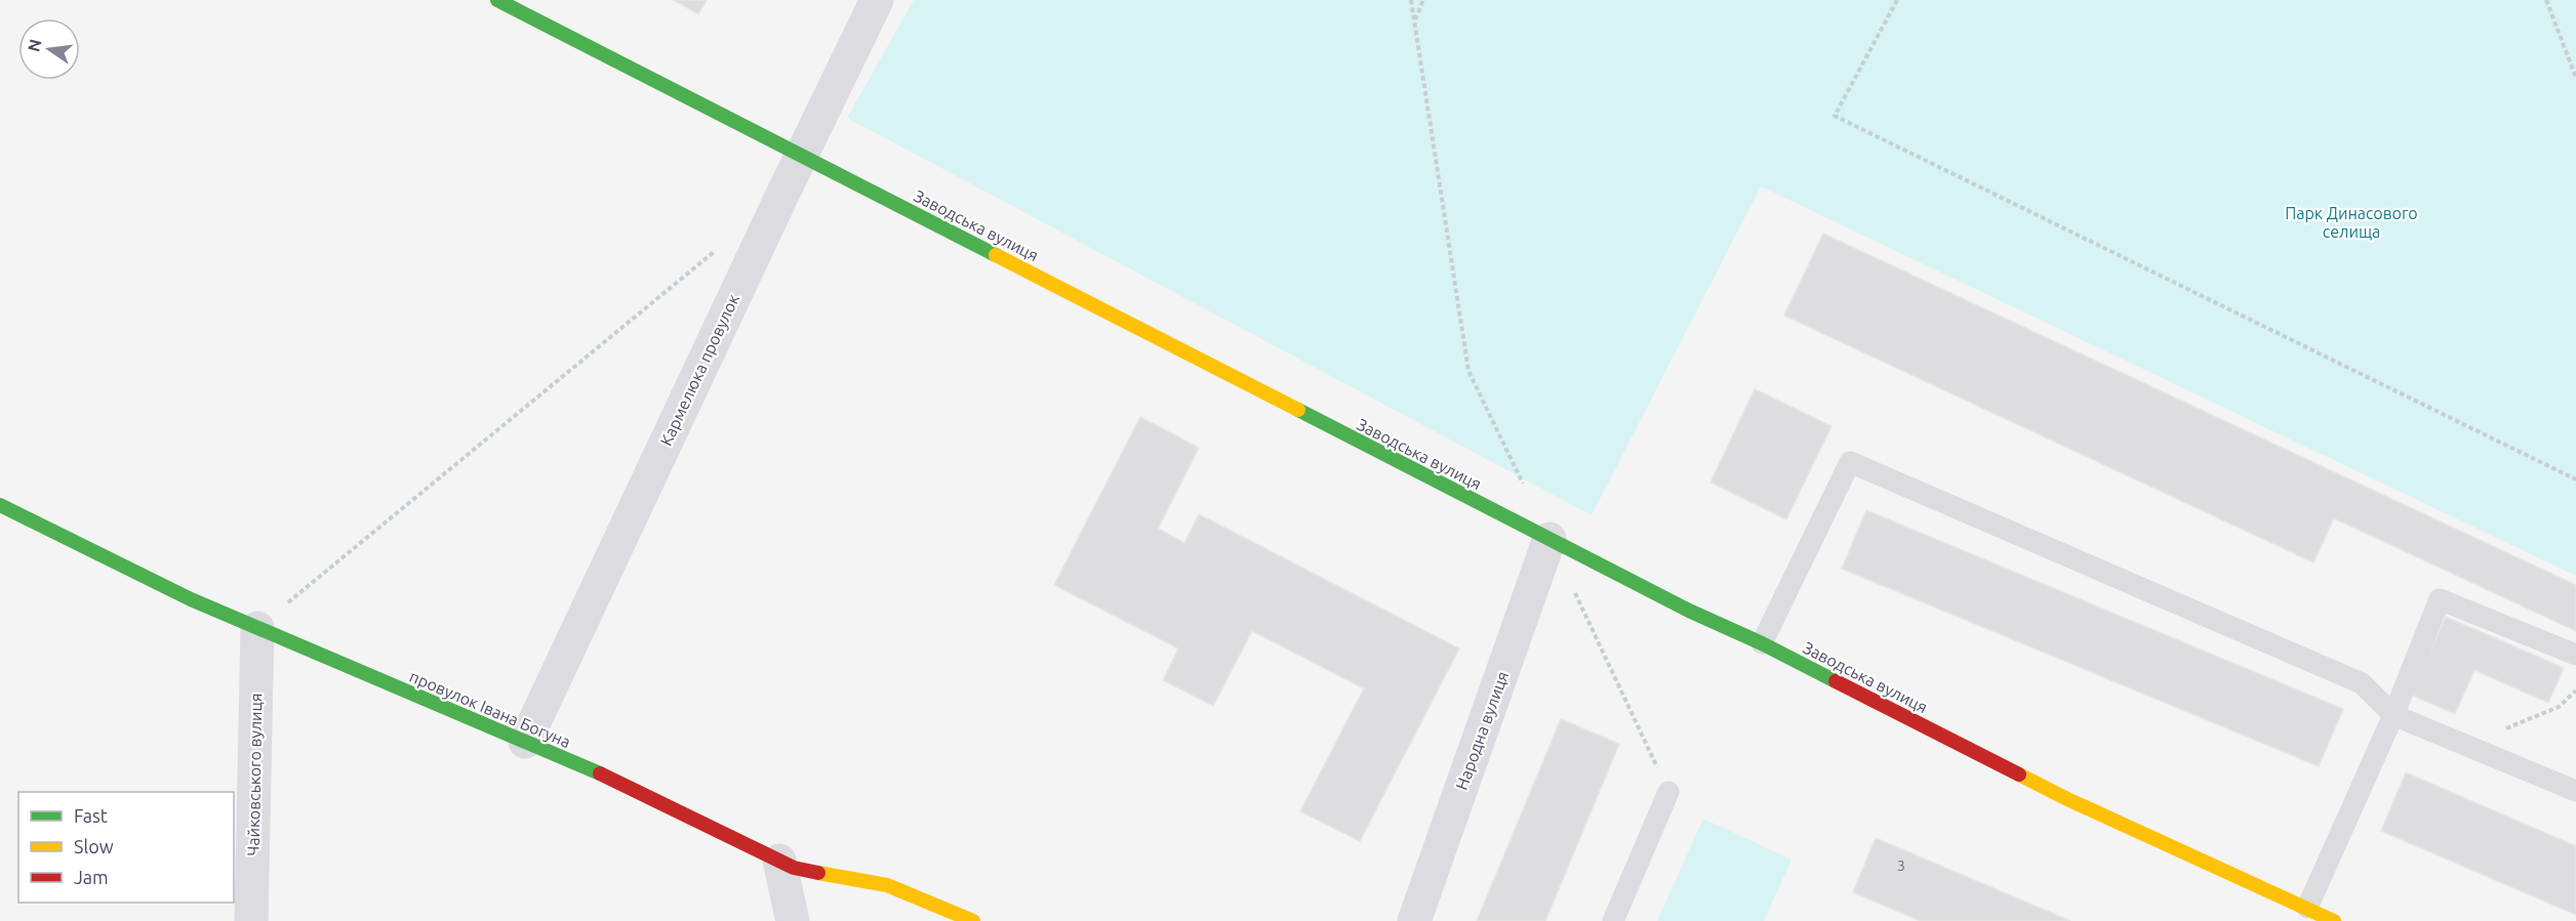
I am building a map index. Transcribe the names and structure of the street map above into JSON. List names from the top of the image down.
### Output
{
  "streets": {
    "street": [
      "Заводська вулиця",
      "Кармелюка провулок",
      "провулок Івана Богуна",
      "Народна вулиця",
      "Чайковського вулиця"
    ]
  },
  "crossings": [
    ["Заводська вулиця", "Кармелюка провулок"],
    ["Заводська вулиця", "Народна вулиця"],
    ["Кармелюка провулок", "провулок Івана Богуна"],
    ["провулок Івана Богуна", "Чайковського вулиця"]
  ],
  "parks": ["Парк Динасового селища"],
  "house_numbers": ["3"],
  "legend": ["Fast", "Slow", "Jam"],
  "north": "left"
}
